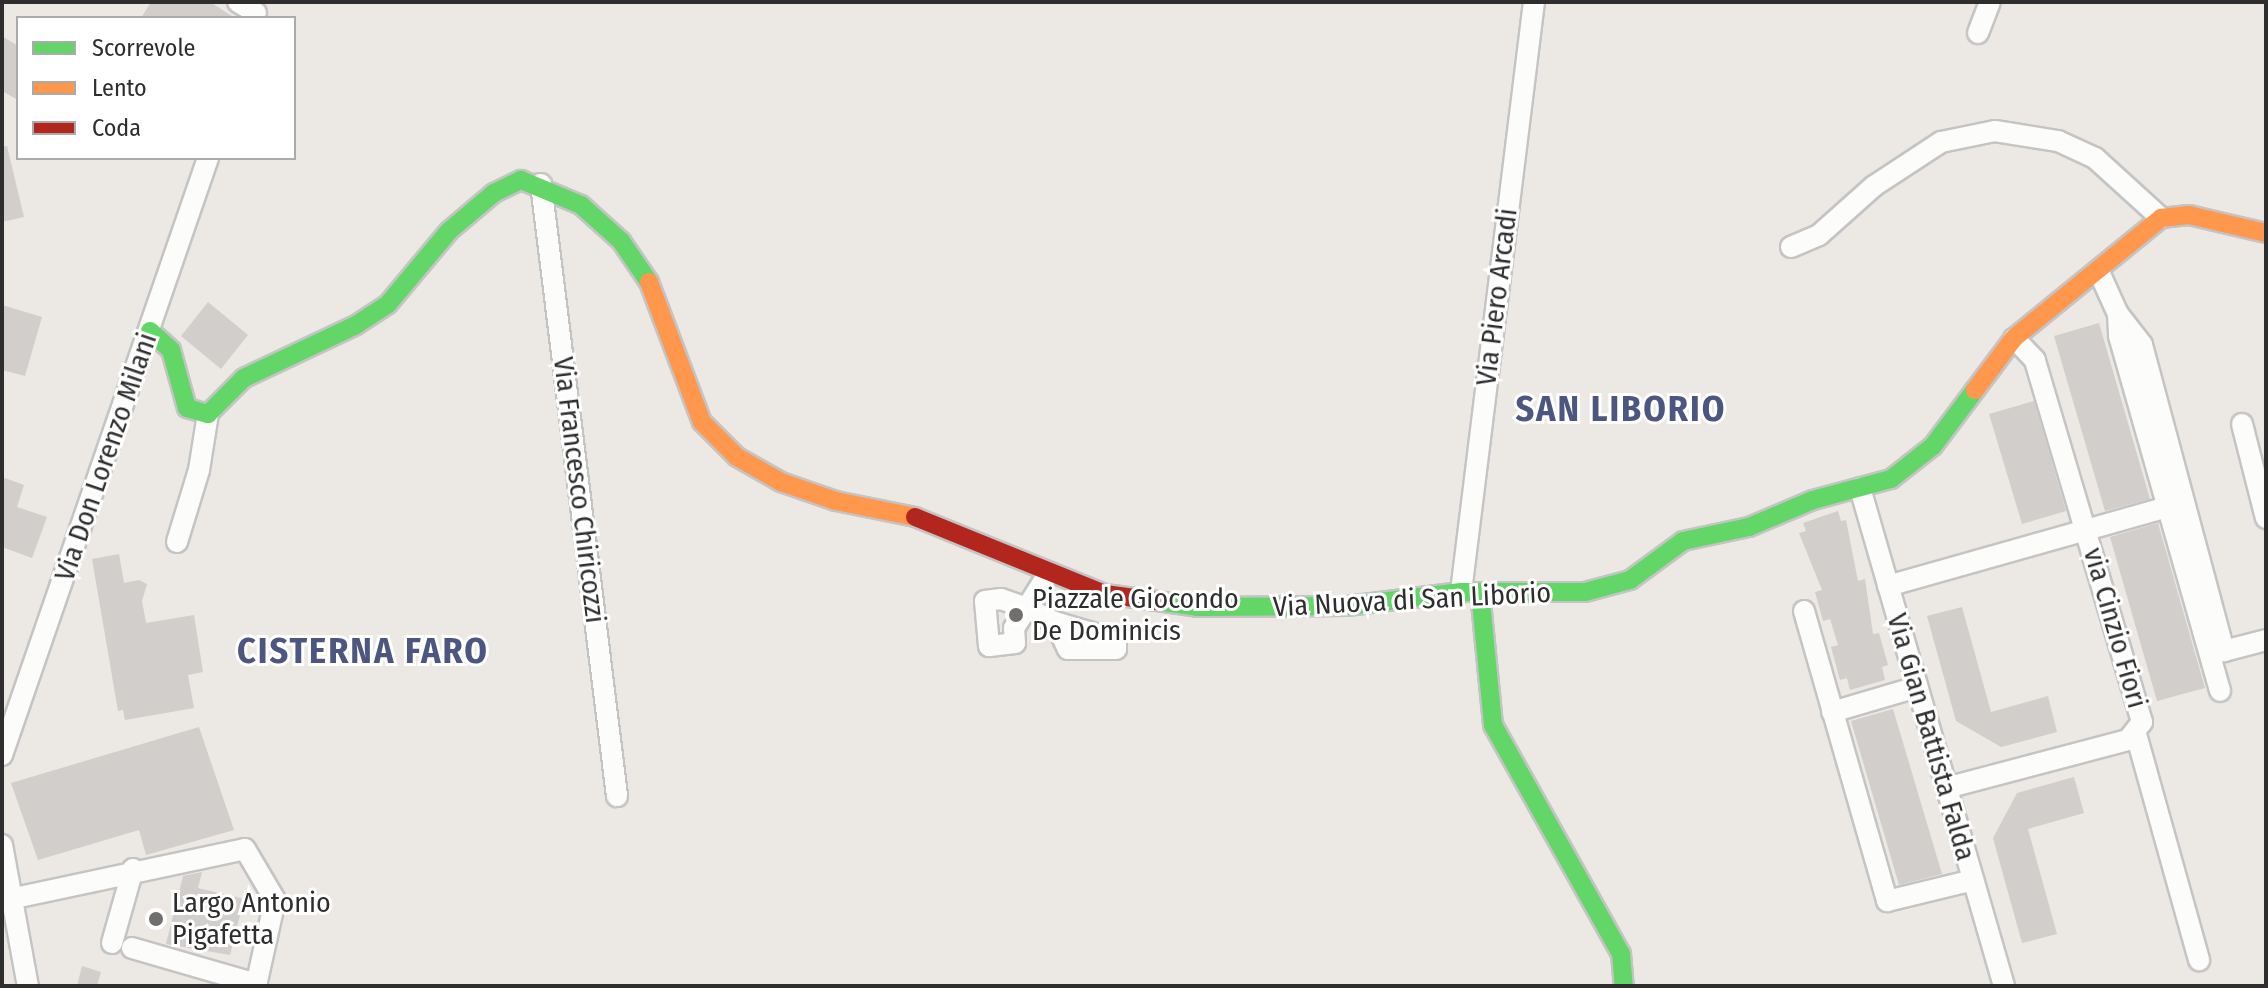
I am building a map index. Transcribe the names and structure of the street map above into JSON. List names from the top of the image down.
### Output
{
  "streets": {
    "street": [
      "Via Piero Arcadi",
      "Via Don Lorenzo Milani",
      "Via Francesco Chiricozzi",
      "Via Nuova di San Liborio",
      "via Cinzio Fiori",
      "Via Gian Battista Falda"
    ]
  },
  "crossings": [
    ["Via Piero Arcadi", "Via Nuova di San Liborio"],
    ["Via Francesco Chiricozzi", "Via Nuova di San Liborio"],
    ["Via Nuova di San Liborio", "via Cinzio Fiori"],
    ["Via Nuova di San Liborio", "Via Gian Battista Falda"],
    ["via Cinzio Fiori", "Via Gian Battista Falda"]
  ],
  "districts": ["SAN LIBORIO", "CISTERNA FARO"],
  "places": ["Piazzale Giocondo De Dominicis", "Largo Antonio Pigafetta"],
  "legend": ["Scorrevole", "Lento", "Coda"]
}
